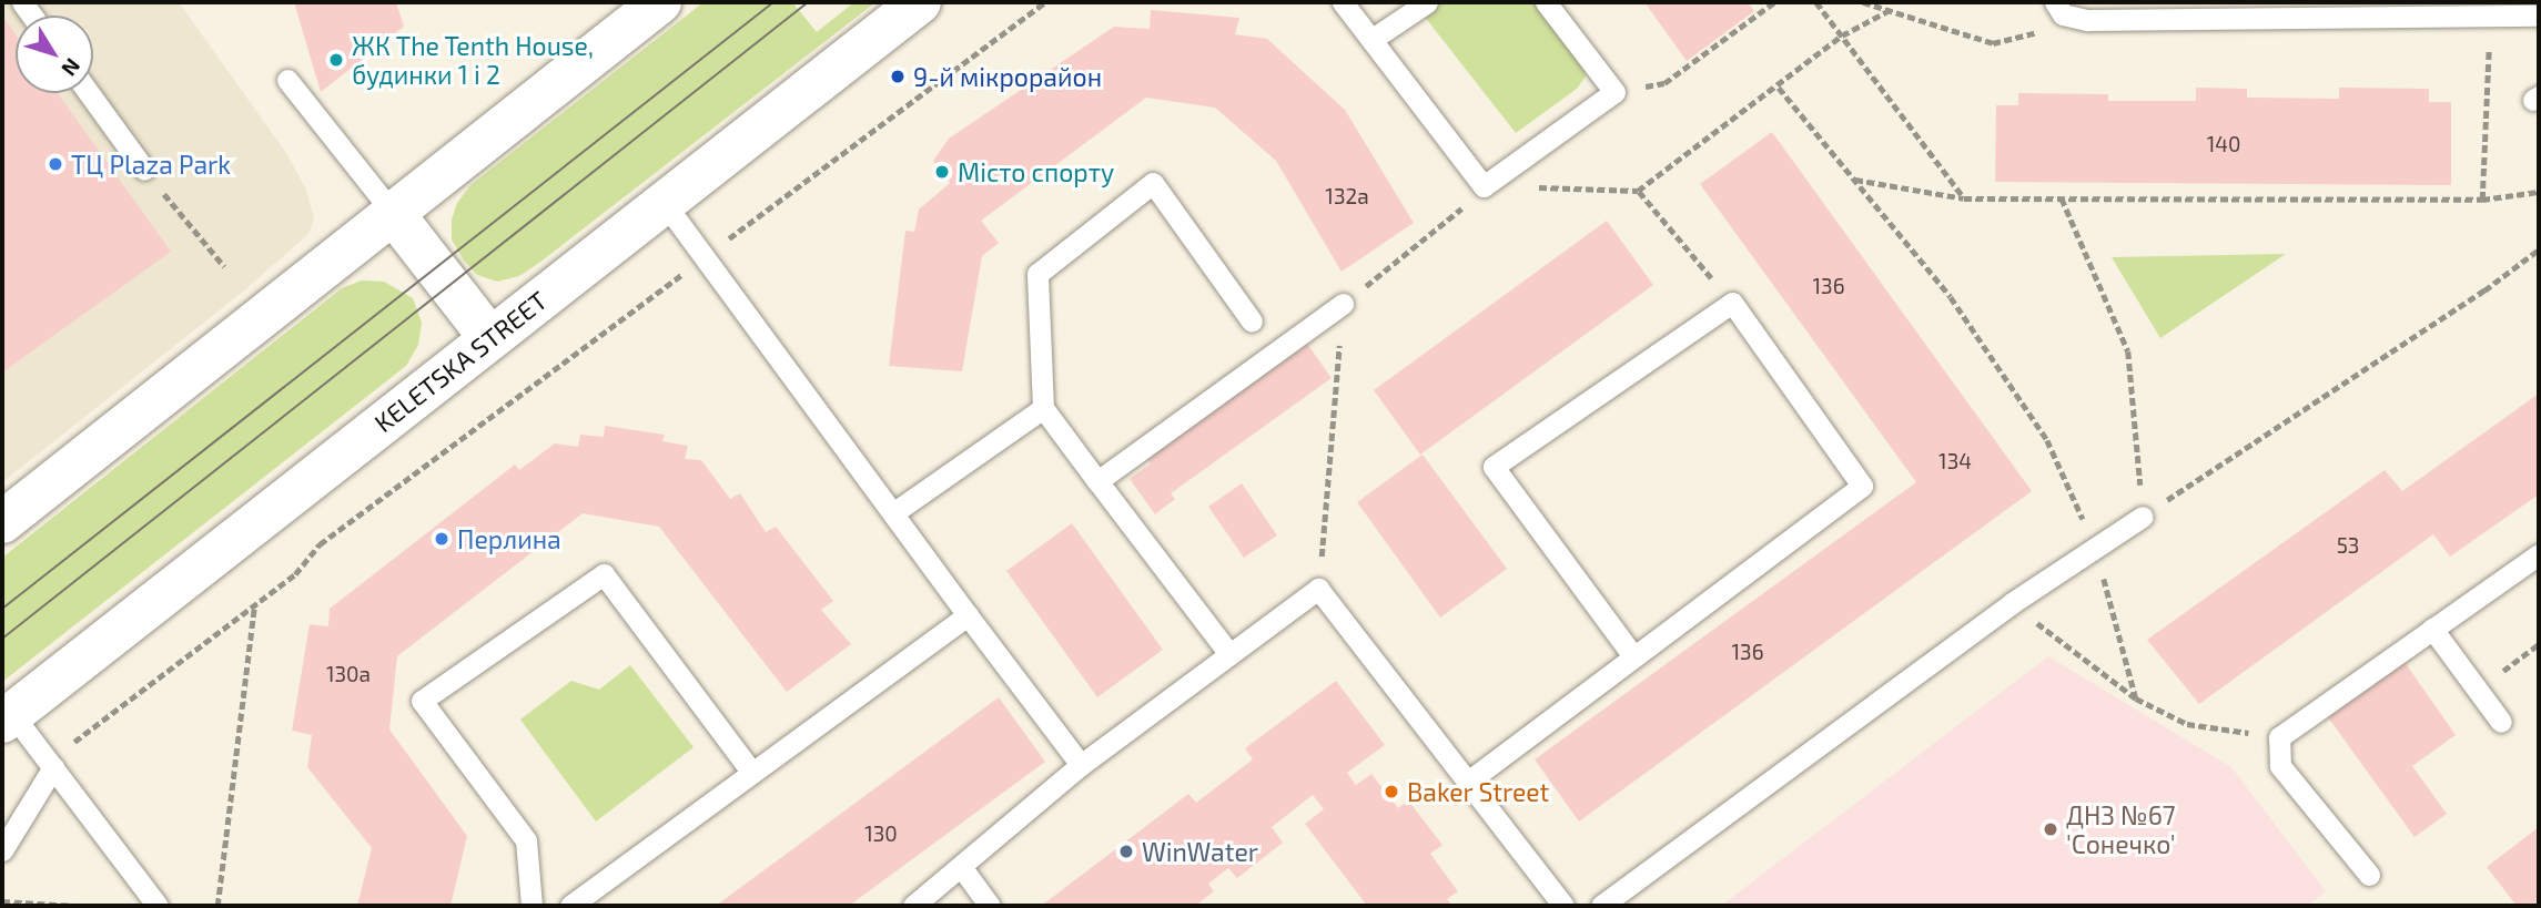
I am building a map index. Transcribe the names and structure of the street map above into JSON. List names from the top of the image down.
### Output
{
  "streets": {
    "main road": ["KELETSKA STREET"]
  },
  "places": [
    "ЖК Тhe Tenth House, будинки 1 і 2",
    "9-й мікрорайон",
    "ТЦ Plaza Park",
    "Місто спорту",
    "Перлина",
    "Baker Street",
    "ДНЗ №67 'Сонечко'",
    "WinWater"
  ],
  "house_numbers": [
    "140",
    "132а",
    "136",
    "134",
    "53",
    "136",
    "130а",
    "130"
  ],
  "north": "bottom right"
}
